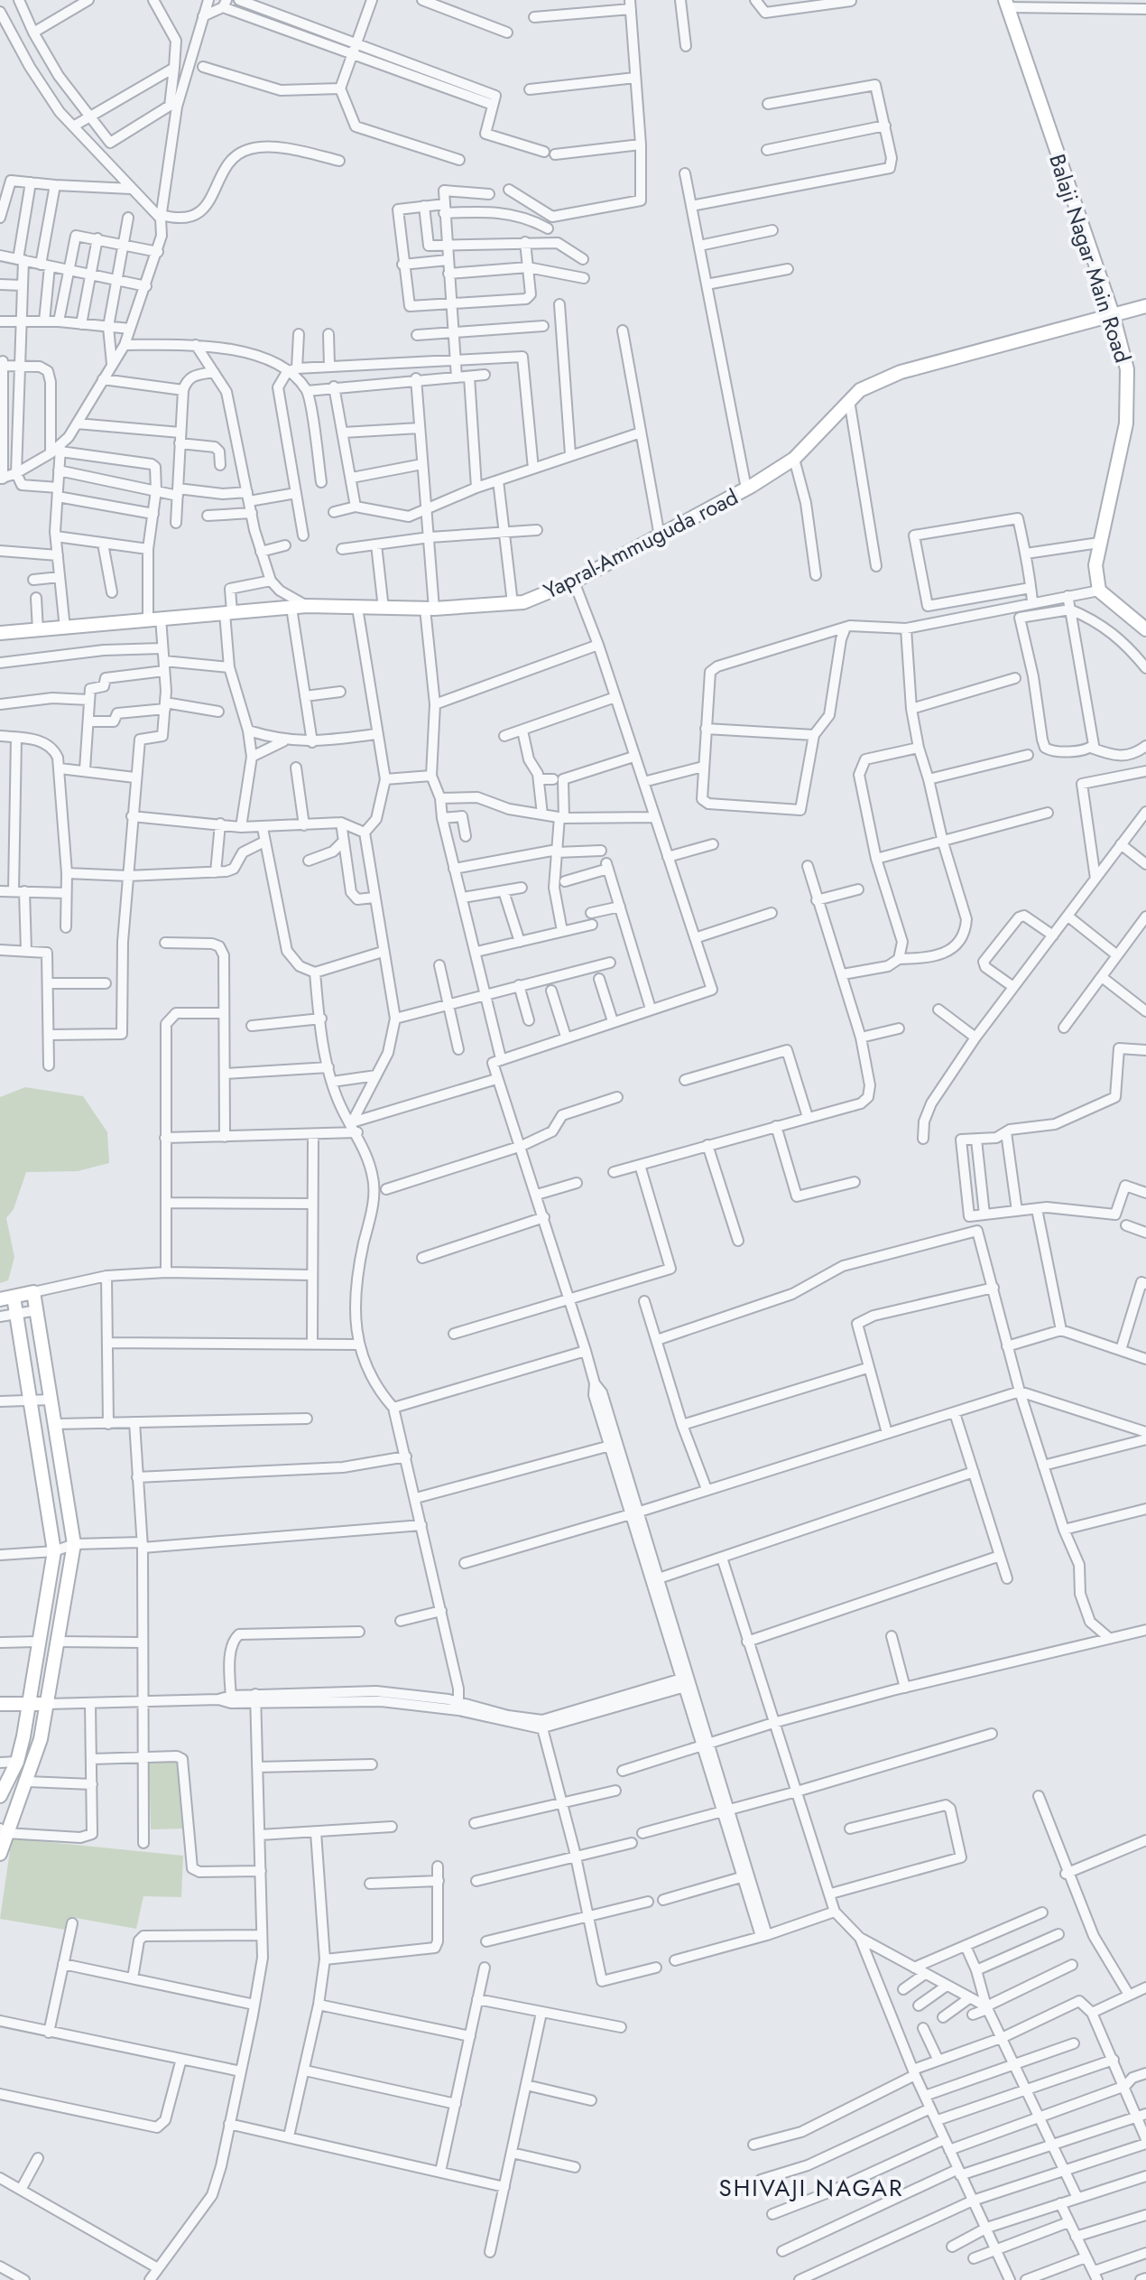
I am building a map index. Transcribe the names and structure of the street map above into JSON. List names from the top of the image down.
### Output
{
  "streets": {
    "street": ["Balaji Nagar Main Road", "Yapral-Ammuguda road"]
  },
  "crossings": [
    ["Balaji Nagar Main Road", "Yapral-Ammuguda road"]
  ],
  "districts": ["SHIVAJI NAGAR"]
}
